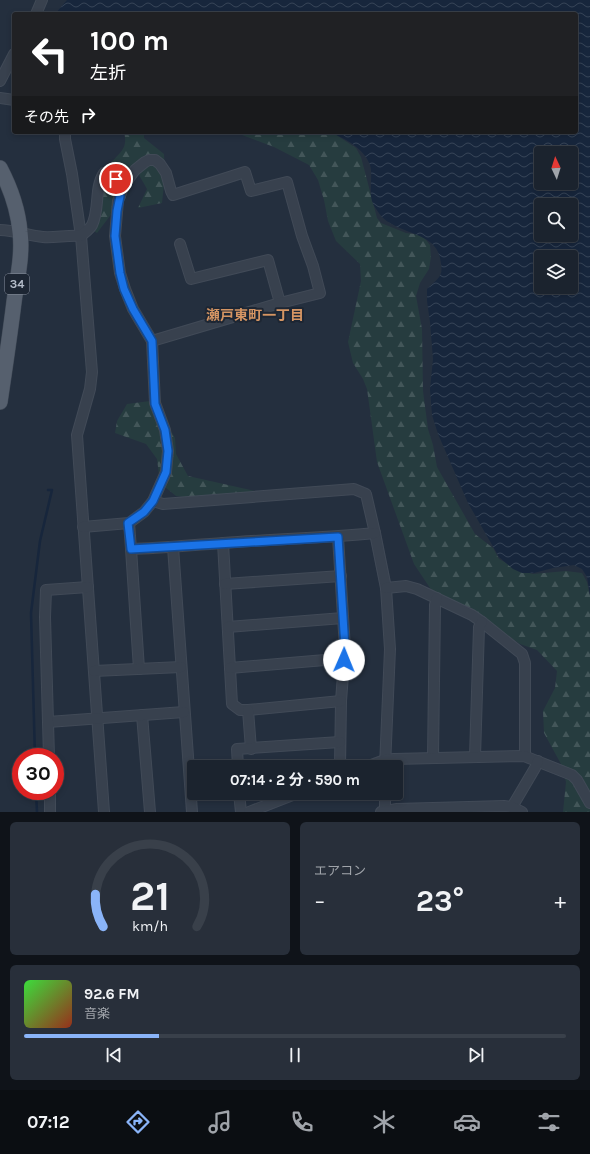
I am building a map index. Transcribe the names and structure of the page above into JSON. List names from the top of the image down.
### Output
{
  "streets": {
    "main road": ["34"]
  },
  "districts": ["瀬戸東町一丁目"],
  "north": "top",
  "page": {
    "turn": ["100 m", "左折"],
    "then": "その先",
    "limit": "30",
    "trip": "07:14 · 2 分 · 590 m",
    "tile": "エアコン",
    "heat": ["−", "23°", "+"],
    "song": ["92.6 FM", "音楽"],
    "tabs": "07:12",
    "gauge": ["21", "km/h"]
  }
}
